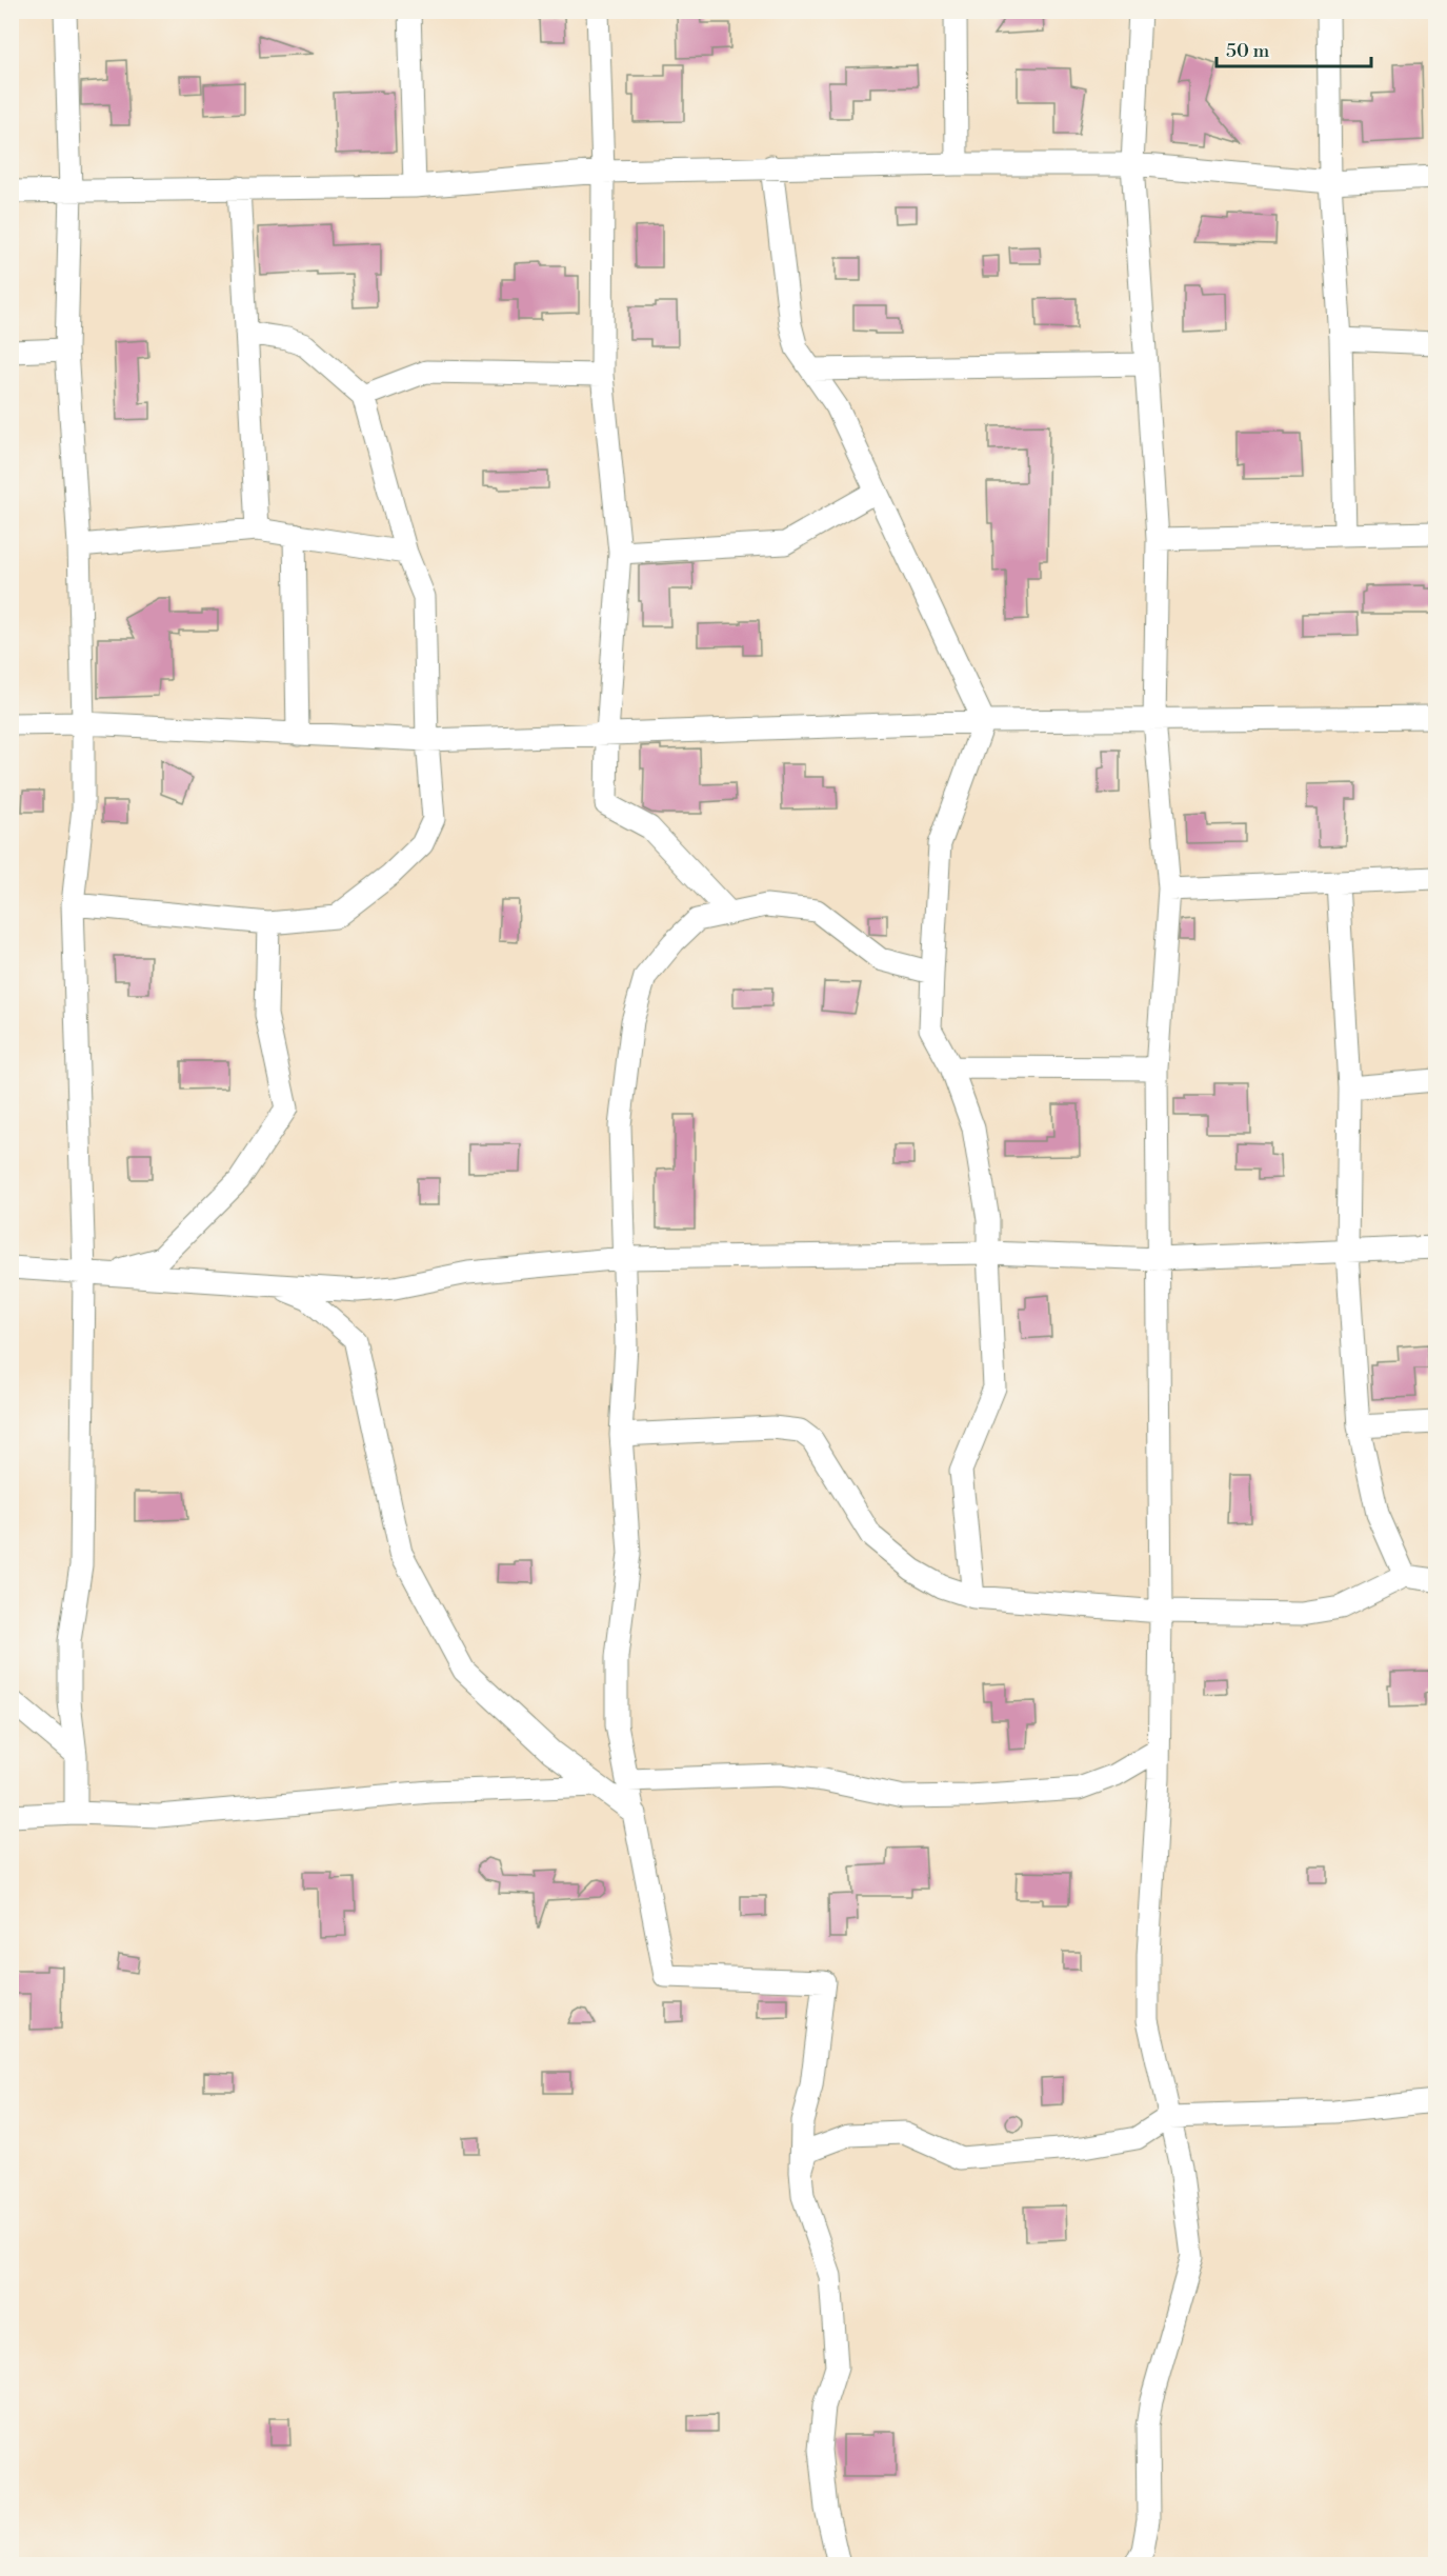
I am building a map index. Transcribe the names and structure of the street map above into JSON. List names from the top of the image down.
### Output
{
  "scale_bar": "50 m"
}
